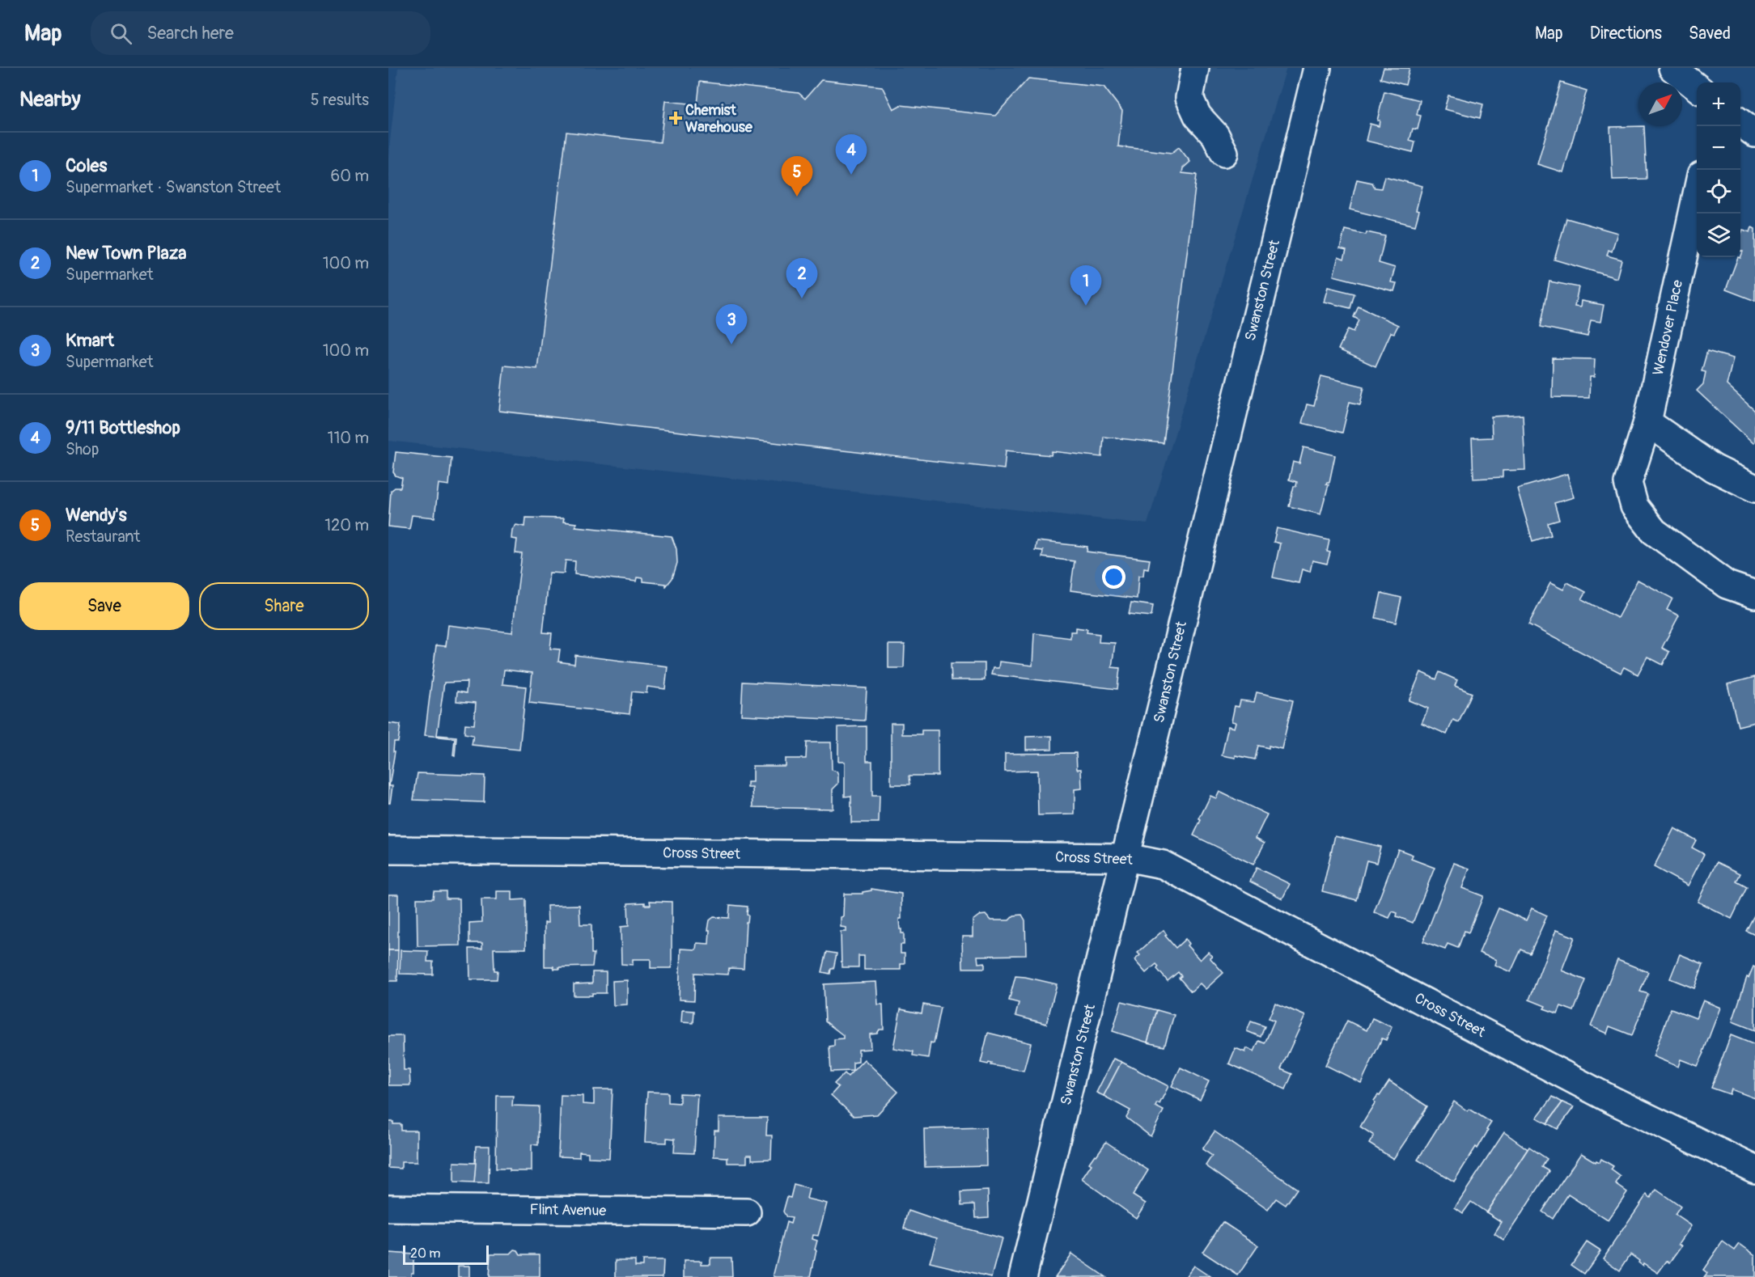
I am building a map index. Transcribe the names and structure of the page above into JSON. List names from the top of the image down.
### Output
{
  "streets": {
    "street": [
      "Swanston Street",
      "Wendover Place",
      "Cross Street",
      "Flint Avenue"
    ]
  },
  "crossings": [
    ["Swanston Street", "Cross Street"]
  ],
  "places": {
    "health": ["Chemist Warehouse"]
  },
  "scale_bar": "20 m",
  "north": "top right",
  "page": {
    "header": "Map",
    "search": "Search here",
    "nav": ["Map", "Directions", "Saved"],
    "heading": ["Nearby", "5 results"],
    "map_buttons": ["+", "−"],
    "list": [
      {
        "mark": "1",
        "name": "Coles",
        "note": "Supermarket · Swanston Street",
        "value": "60 m"
      },
      {
        "mark": "2",
        "name": "New Town Plaza",
        "note": "Supermarket",
        "value": "100 m"
      },
      {
        "mark": "3",
        "name": "Kmart",
        "note": "Supermarket",
        "value": "100 m"
      },
      {
        "mark": "4",
        "name": "9/11 Bottleshop",
        "note": "Shop",
        "value": "110 m"
      },
      {
        "mark": "5",
        "name": "Wendy's",
        "note": "Restaurant",
        "value": "120 m"
      }
    ],
    "pins": [
      "4",
      "5",
      "2",
      "1",
      "3"
    ],
    "buttons": ["Save", "Share"],
    "scale": "20 m"
  }
}
